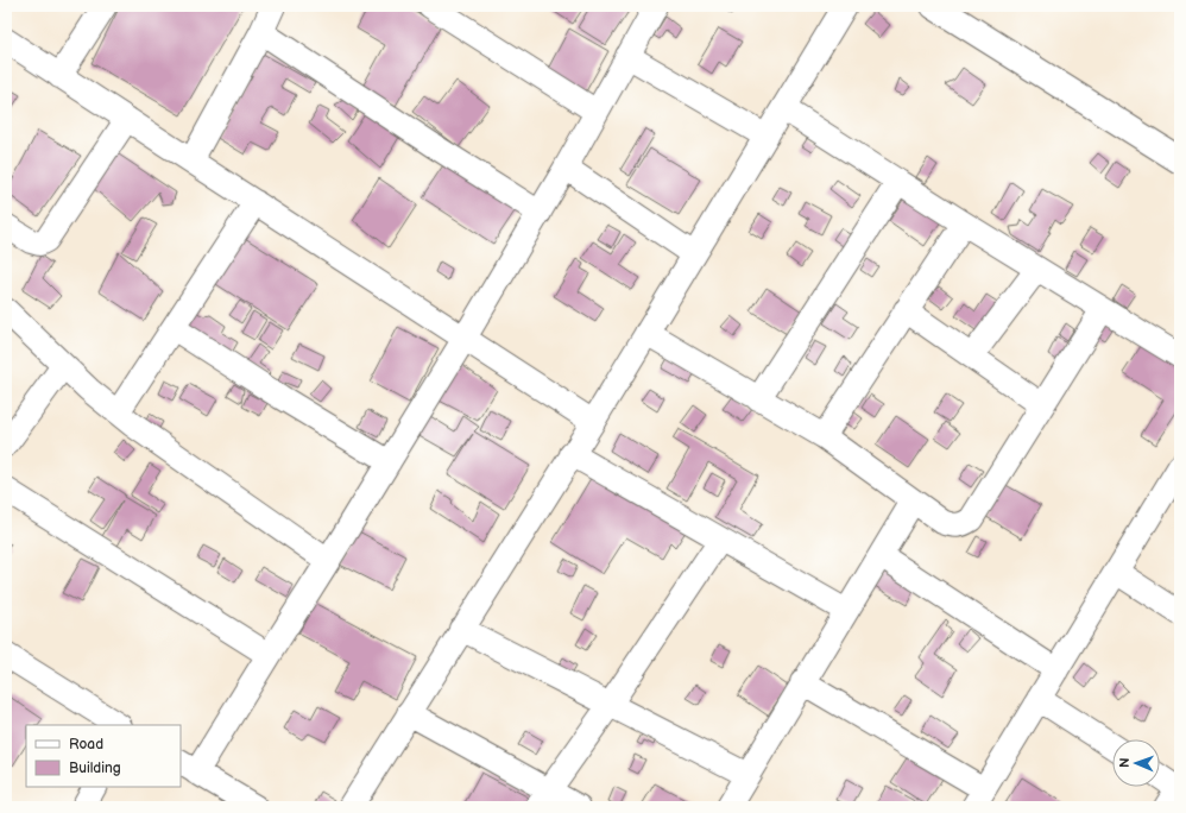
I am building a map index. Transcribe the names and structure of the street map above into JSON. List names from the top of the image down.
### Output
{
  "legend": ["Road", "Building"],
  "north": "left"
}
